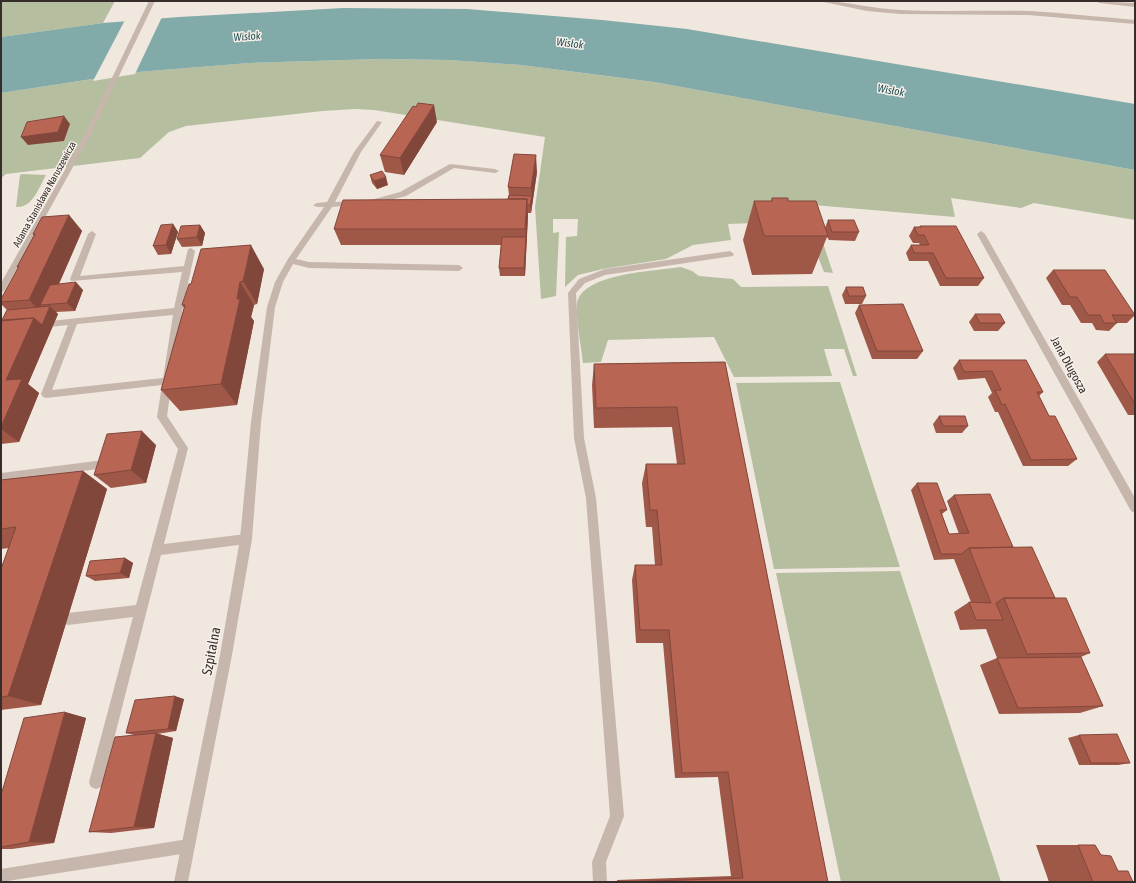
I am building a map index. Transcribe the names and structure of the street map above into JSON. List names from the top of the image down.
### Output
{
  "streets": {
    "street": ["Adama Stanisława Naruszewicza", "Jana Długosza", "Szpitalna"]
  },
  "water": ["Wisłok"]
}
